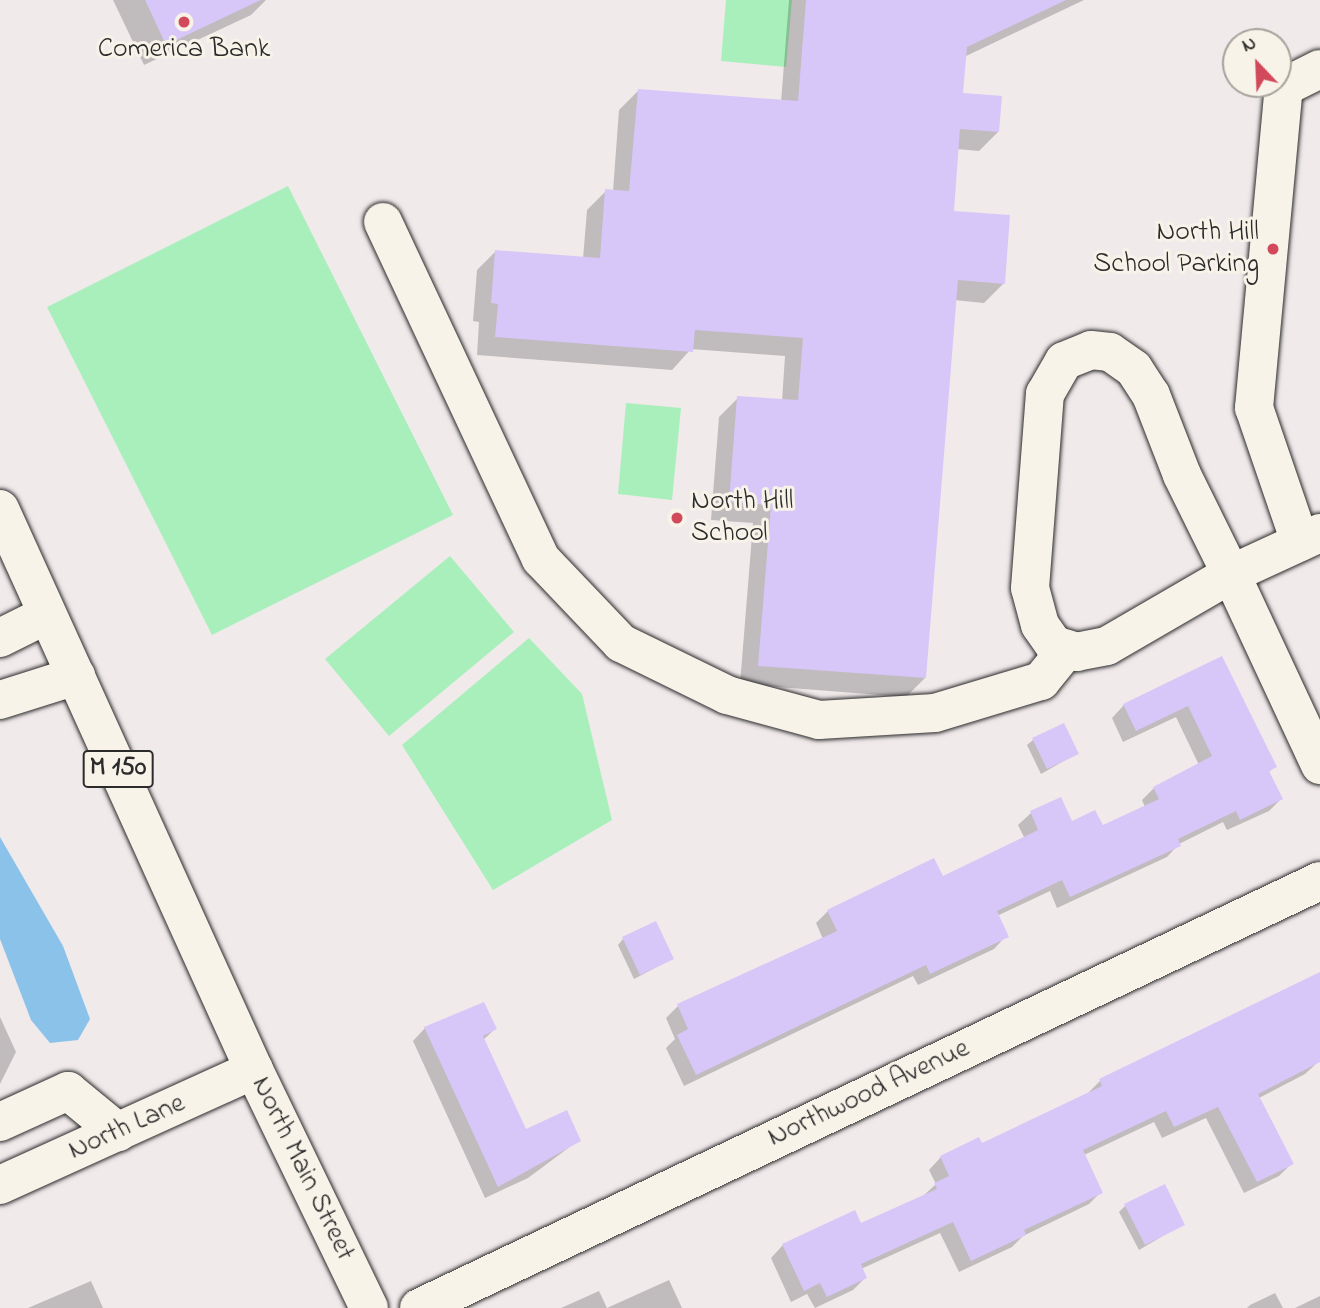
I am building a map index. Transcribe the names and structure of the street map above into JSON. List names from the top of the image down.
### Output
{
  "streets": {
    "street": [
      "M 150",
      "Northwood Avenue",
      "North Lane",
      "North Main Street"
    ]
  },
  "crossings": [
    ["M 150", "North Main Street"],
    ["North Lane", "North Main Street"]
  ],
  "places": ["Comerica Bank", "North Hill School Parking", "North Hill School"],
  "north": "top left"
}
